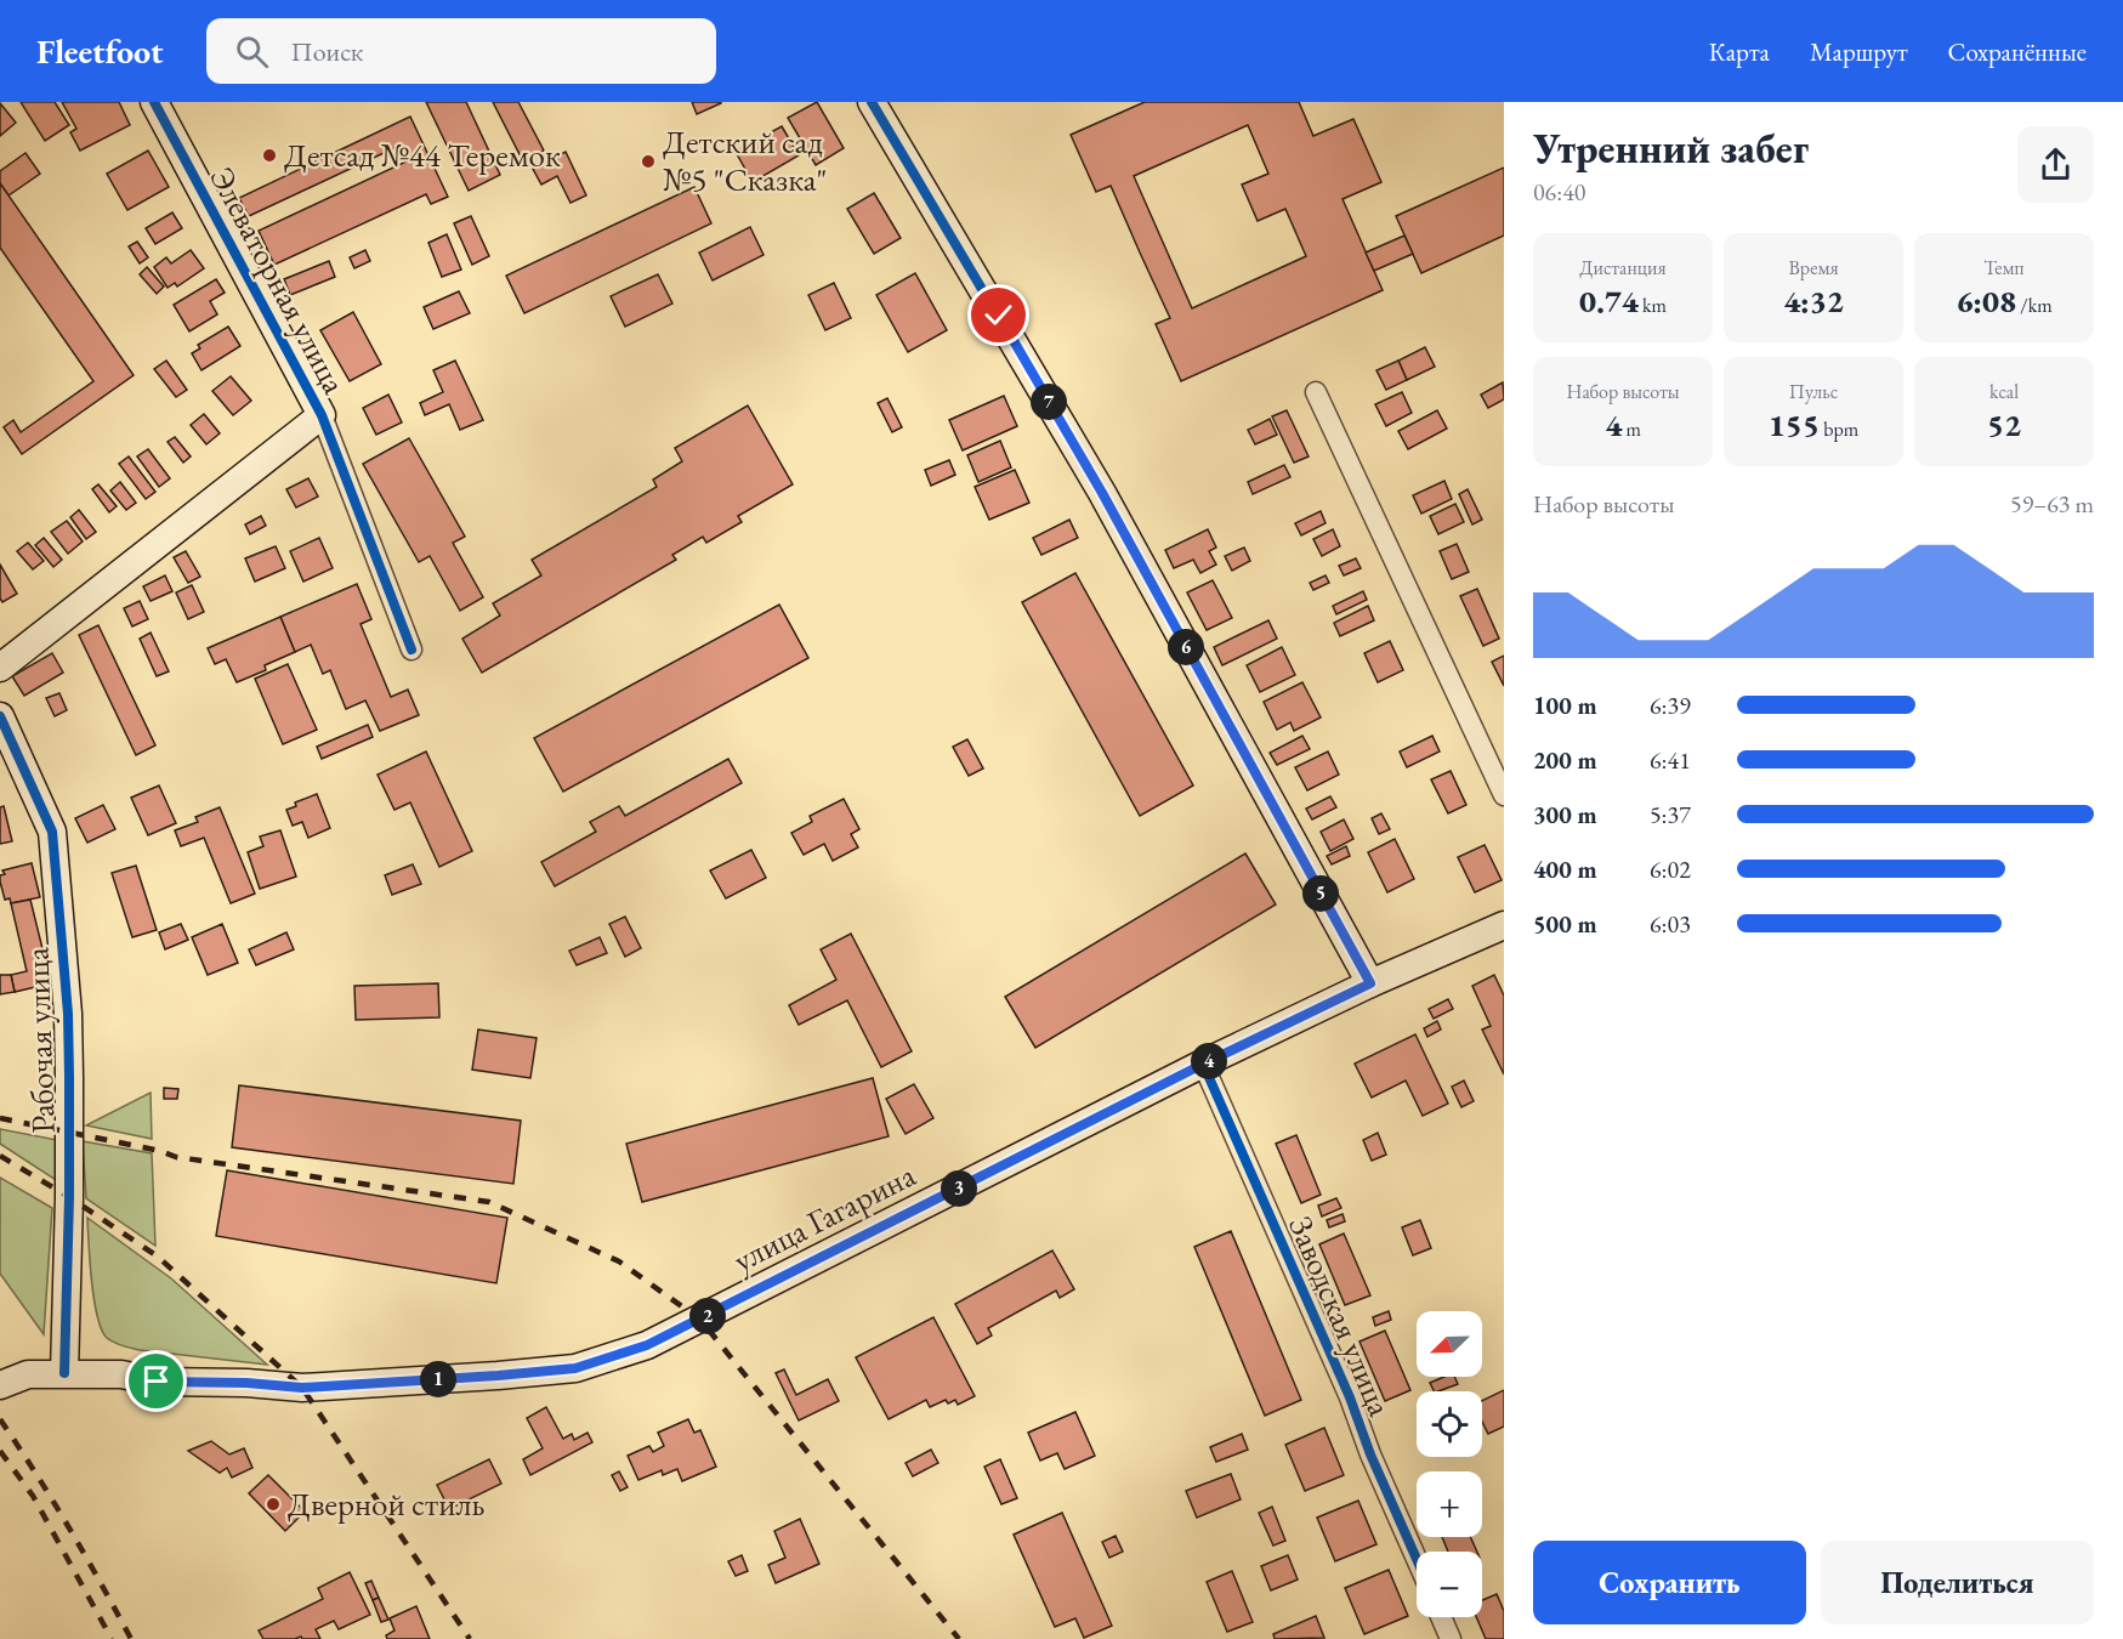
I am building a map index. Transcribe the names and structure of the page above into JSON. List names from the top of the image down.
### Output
{
  "streets": {
    "street": [
      "Элеваторная улица",
      "Рабочая улица",
      "улица Гагарина",
      "Заводская улица"
    ]
  },
  "crossings": [
    ["Рабочая улица", "улица Гагарина"],
    ["улица Гагарина", "Заводская улица"]
  ],
  "places": ["Детсад №44 Теремок", "Детский сад №5 \"Сказка\"", "Дверной стиль"],
  "north": "bottom left",
  "page": {
    "header": "Fleetfoot",
    "search": "Поиск",
    "nav": ["Карта", "Маршрут", "Сохранённые"],
    "heading": ["Утренний забег", "06:40"],
    "stats": [
      ["Дистанция", "0.74 km"],
      ["Время", "4:32"],
      ["Темп", "6:08 /km"],
      ["Набор высоты", "4 m"],
      ["Пульс", "155 bpm"],
      ["kcal", "52"]
    ],
    "pins": [
      "7",
      "6",
      "5",
      "4",
      "3",
      "2",
      "1"
    ],
    "chart": ["Набор высоты", "59–63 m"],
    "list": [
      {
        "name": "100 m",
        "note": "6:39"
      },
      {
        "name": "200 m",
        "note": "6:41"
      },
      {
        "name": "300 m",
        "note": "5:37"
      },
      {
        "name": "400 m",
        "note": "6:02"
      },
      {
        "name": "500 m",
        "note": "6:03"
      }
    ],
    "map_buttons": ["+", "−"],
    "buttons": ["Сохранить", "Поделиться"]
  }
}
